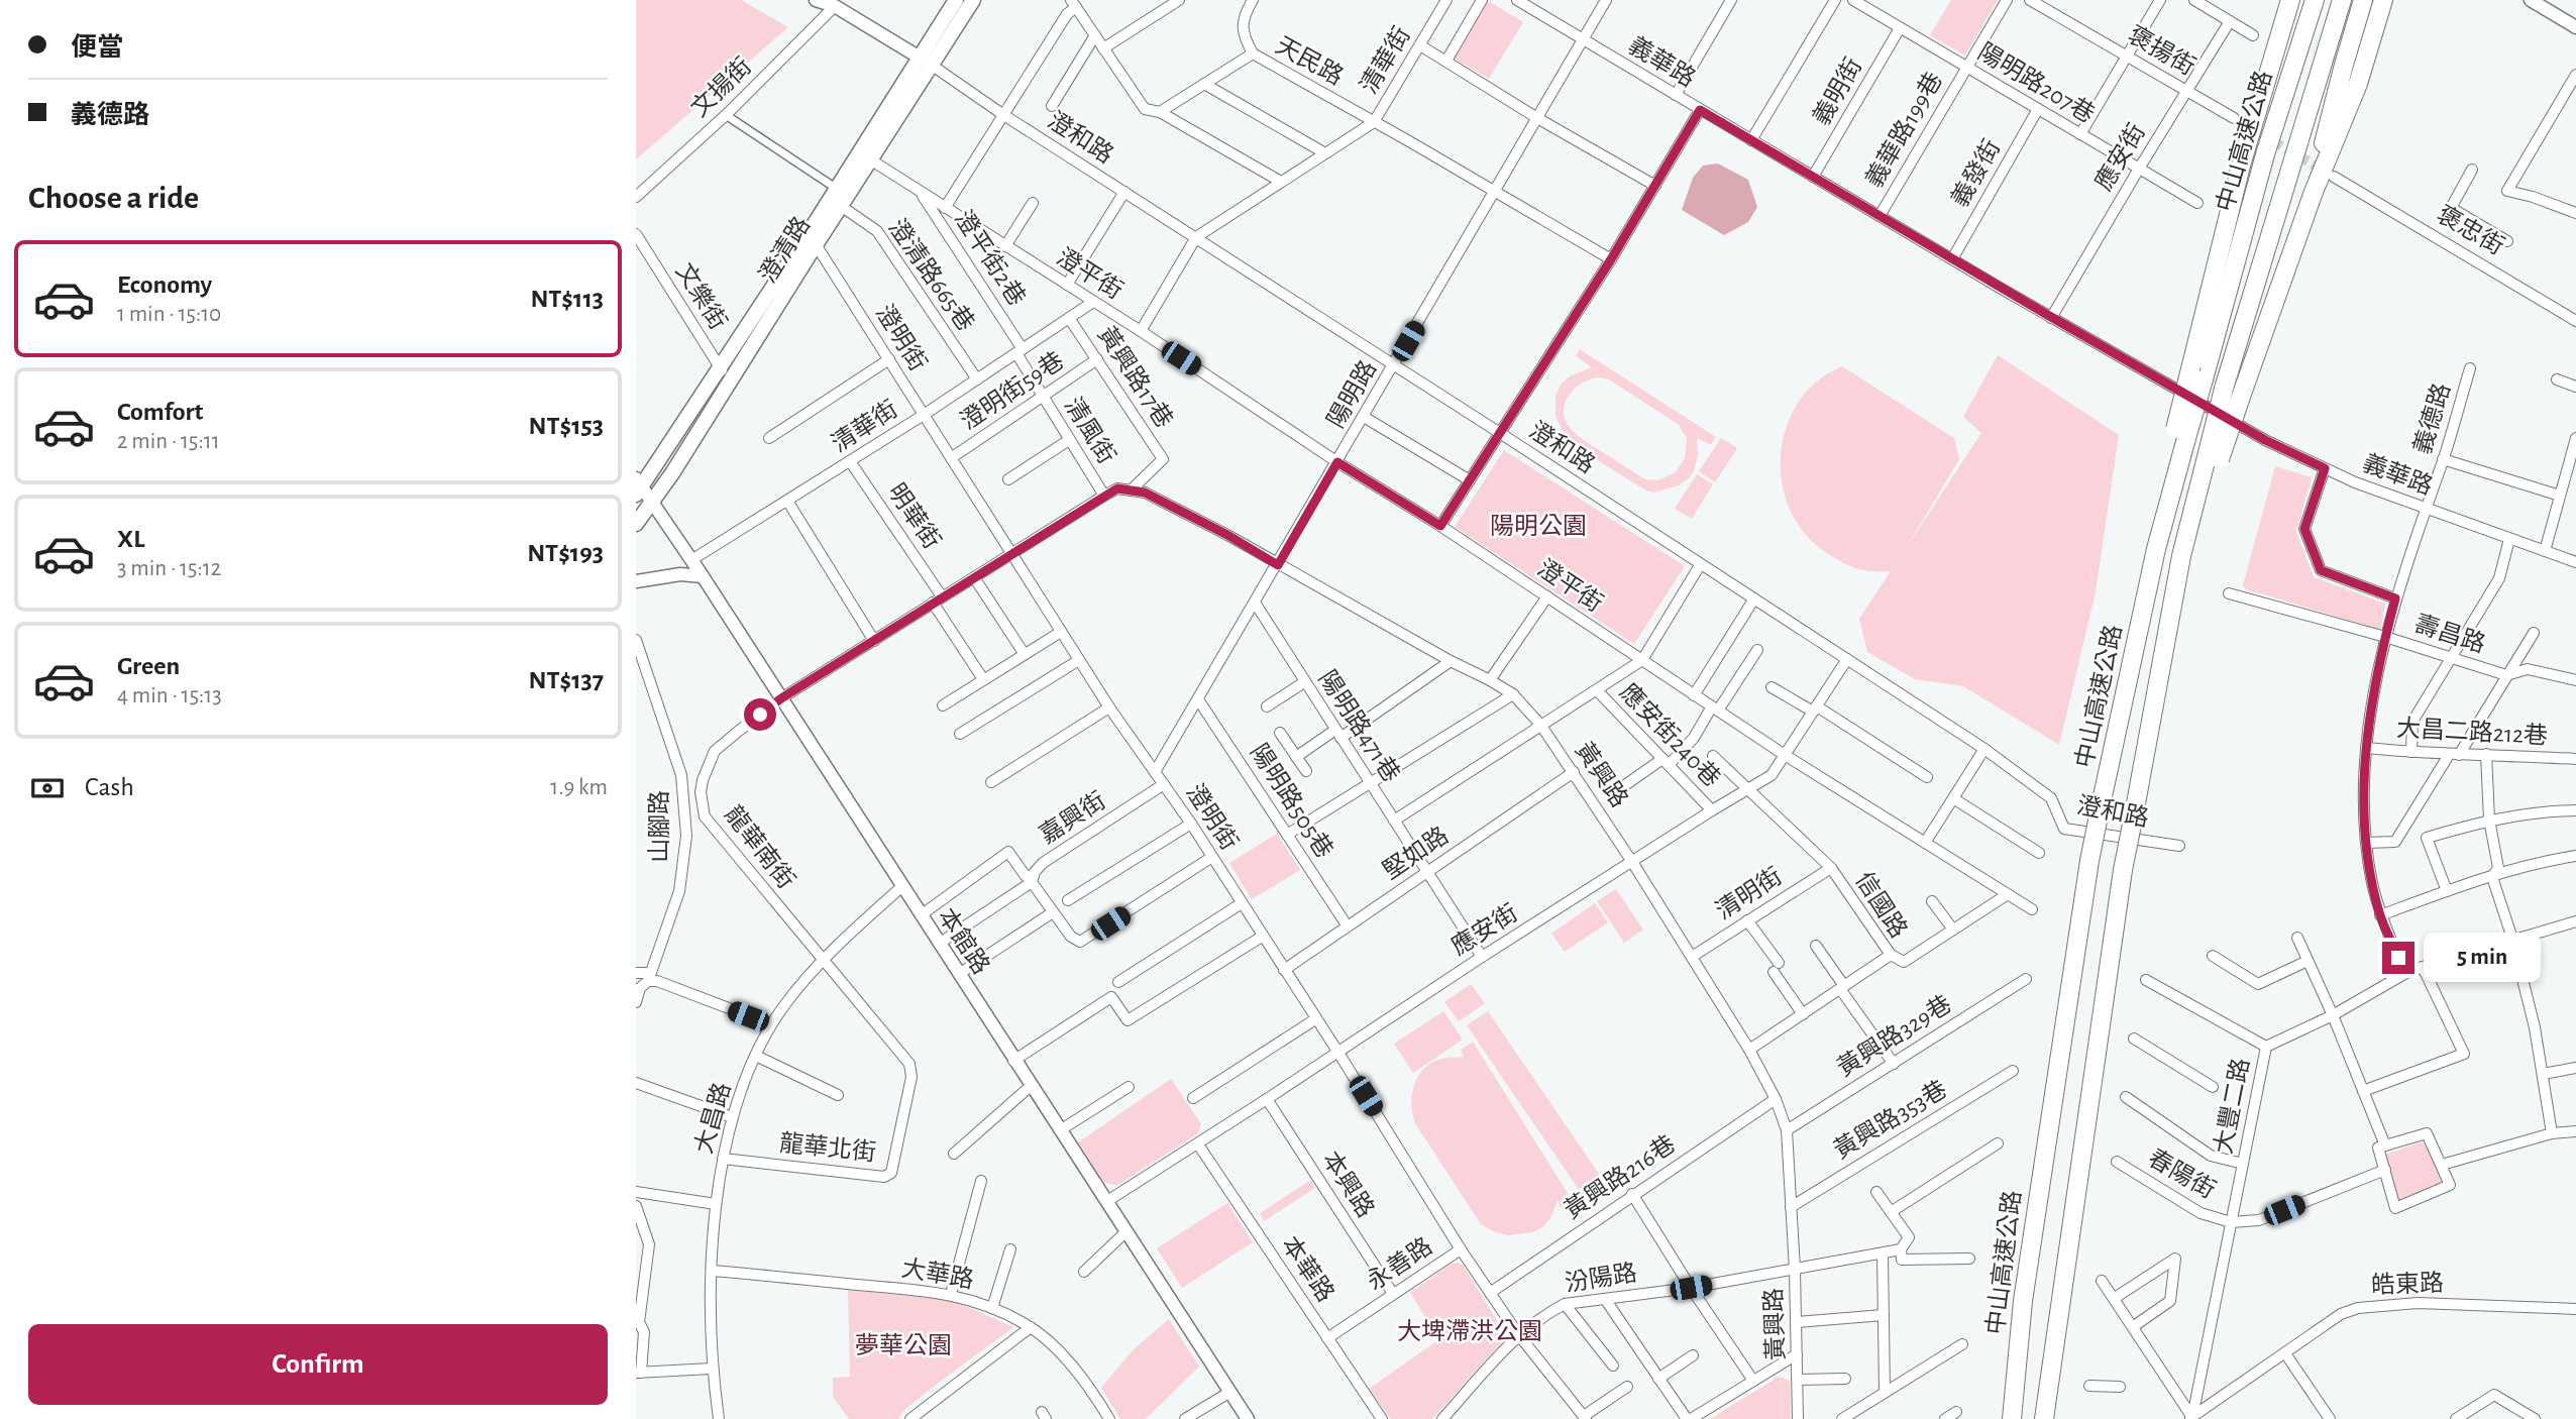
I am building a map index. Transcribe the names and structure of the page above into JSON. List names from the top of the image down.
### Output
{
  "streets": {
    "highway": ["中山高速公路"],
    "main road": ["澄清路"],
    "street": [
      "褒揚街",
      "清華街",
      "天民路",
      "義華路",
      "陽明路207巷",
      "文揚街",
      "義明街",
      "義華路199巷",
      "澄和路",
      "應安街",
      "義發街",
      "褒忠街",
      "澄平街2巷",
      "澄平街",
      "澄清路665巷",
      "文樂街",
      "澄明街",
      "黃興路17巷",
      "澄明街59巷",
      "陽明路",
      "義德路",
      "清風街",
      "明華街",
      "壽昌路",
      "陽明路471巷",
      "大昌二路212巷",
      "應安街240巷",
      "黃興路",
      "陽明路505巷",
      "嘉興街",
      "山腳路",
      "龍華南街",
      "堅如路",
      "清明街",
      "信國路",
      "本館路",
      "黃興路329巷",
      "大豐二路",
      "大昌路",
      "黃興路353巷",
      "龍華北街",
      "春陽街",
      "黃興路216巷",
      "本興路",
      "永善路",
      "本華路",
      "大華路",
      "汾陽路",
      "皓東路"
    ]
  },
  "crossings": [
    ["褒揚街", "應安街"],
    ["清華街", "天民路"],
    ["清華街", "澄和路"],
    ["清華街", "澄平街2巷"],
    ["清華街", "澄平街"],
    ["清華街", "澄清路665巷"],
    ["清華街", "澄明街"],
    ["清華街", "黃興路17巷"],
    ["清華街", "清風街"],
    ["清華街", "明華街"],
    ["清華街", "本館路"],
    ["天民路", "陽明路"],
    ["義華路", "義明街"],
    ["義華路", "義華路199巷"],
    ["義華路", "應安街"],
    ["義華路", "義發街"],
    ["義華路", "陽明路"],
    ["義華路", "義德路"],
    ["陽明路207巷", "義明街"],
    ["陽明路207巷", "義華路199巷"],
    ["陽明路207巷", "應安街"],
    ["陽明路207巷", "義發街"],
    ["澄和路", "應安街"],
    ["澄和路", "澄清路"],
    ["澄和路", "陽明路"],
    ["應安街", "澄平街"],
    ["應安街", "澄明街"],
    ["應安街", "陽明路471巷"],
    ["應安街", "應安街240巷"],
    ["應安街", "黃興路"],
    ["應安街", "信國路"],
    ["應安街", "本館路"],
    ["應安街", "本興路"],
    ["應安街", "本華路"],
    ["澄清路", "澄平街"],
    ["澄清路", "澄清路665巷"],
    ["澄清路", "文樂街"],
    ["澄清路", "澄明街"],
    ["澄清路", "本館路"],
    ["澄平街2巷", "澄平街"],
    ["澄平街2巷", "清風街"],
    ["澄平街", "陽明路"],
    ["澄明街", "澄明街59巷"],
    ["澄明街", "陽明路"],
    ["澄明街", "黃興路"],
    ["澄明街", "嘉興街"],
    ["澄明街", "堅如路"],
    ["澄明街", "黃興路216巷"],
    ["澄明街", "永善路"],
    ["澄明街", "汾陽路"],
    ["黃興路17巷", "澄明街59巷"],
    ["黃興路17巷", "黃興路"],
    ["澄明街59巷", "清風街"],
    ["陽明路", "陽明路471巷"],
    ["陽明路", "黃興路"],
    ["陽明路", "陽明路505巷"],
    ["義德路", "壽昌路"],
    ["義德路", "大昌二路212巷"],
    ["義德路", "大豐二路"],
    ["清風街", "黃興路"],
    ["明華街", "黃興路"],
    ["陽明路471巷", "堅如路"],
    ["黃興路", "龍華南街"],
    ["黃興路", "堅如路"],
    ["黃興路", "清明街"],
    ["黃興路", "信國路"],
    ["黃興路", "黃興路329巷"],
    ["黃興路", "黃興路353巷"],
    ["黃興路", "黃興路216巷"],
    ["黃興路", "汾陽路"],
    ["陽明路505巷", "堅如路"],
    ["龍華南街", "本館路"],
    ["龍華南街", "大昌路"],
    ["龍華南街", "龍華北街"],
    ["清明街", "信國路"],
    ["本館路", "大昌路"],
    ["大豐二路", "春陽街"],
    ["大豐二路", "皓東路"],
    ["大昌路", "龍華北街"],
    ["大昌路", "大華路"],
    ["本興路", "永善路"],
    ["永善路", "本華路"]
  ],
  "parks": ["陽明公園", "大埤滯洪公園", "夢華公園"],
  "page": {
    "banner": ["便當", "義德路"],
    "heading": "Choose a ride",
    "list": [
      {
        "name": "Economy",
        "note": "1 min · 15:10",
        "value": "NT$113"
      },
      {
        "name": "Comfort",
        "note": "2 min · 15:11",
        "value": "NT$153"
      },
      {
        "name": "XL",
        "note": "3 min · 15:12",
        "value": "NT$193"
      },
      {
        "name": "Green",
        "note": "4 min · 15:13",
        "value": "NT$137"
      }
    ],
    "pay": ["Cash", "1.9 km"],
    "bubble": "5 min",
    "buttons": "Confirm"
  }
}
